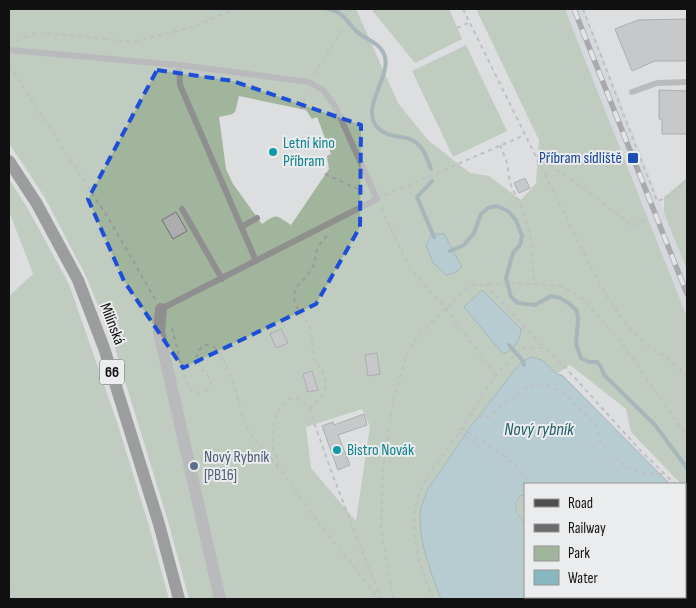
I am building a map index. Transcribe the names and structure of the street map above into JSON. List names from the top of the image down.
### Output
{
  "streets": {
    "main road": ["Milínská", "66"]
  },
  "water": ["Nový rybník"],
  "places": {
    "other": ["Letní kino Příbram", "Bistro Novák", "Nový Rybník [PB16]"],
    "transit": ["Příbram sídliště"]
  },
  "legend": [
    "Road",
    "Railway",
    "Park",
    "Water"
  ]
}
